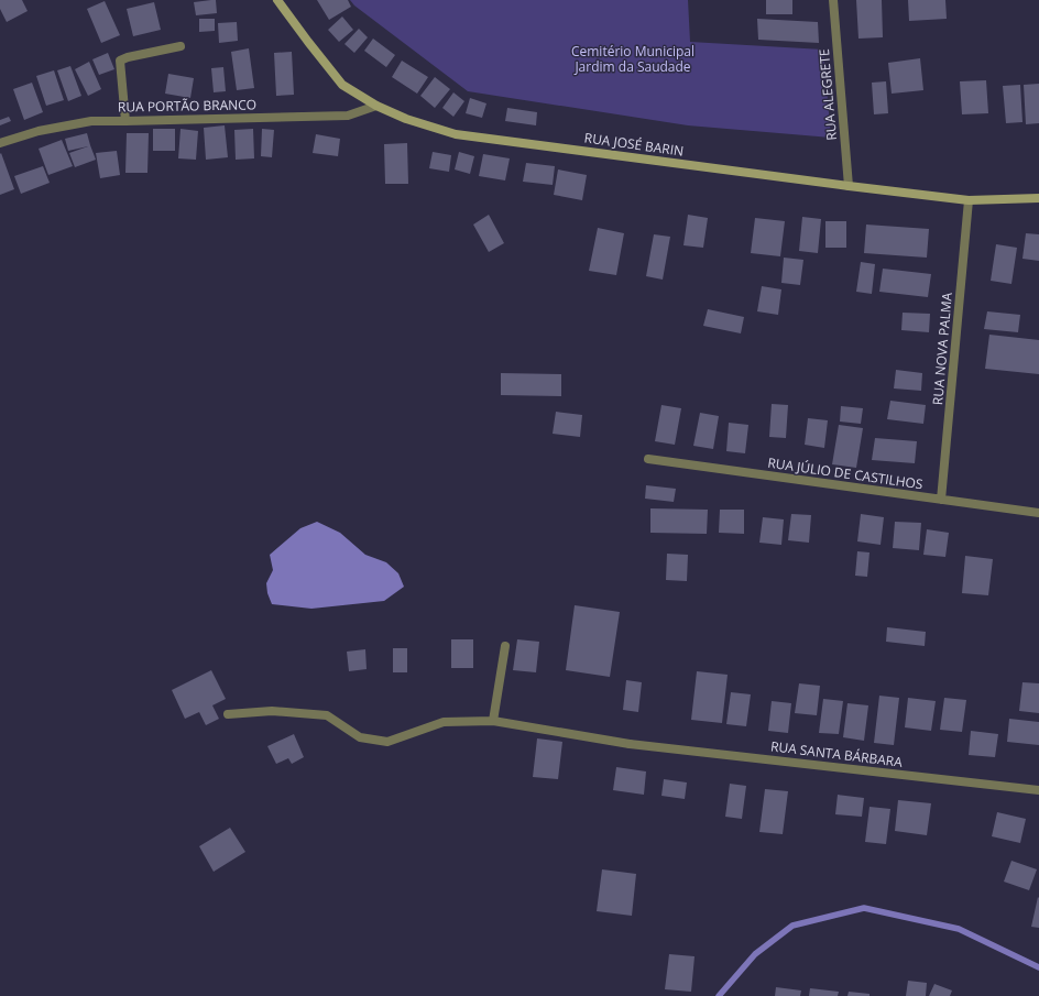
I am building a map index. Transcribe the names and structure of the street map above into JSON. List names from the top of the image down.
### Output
{
  "streets": {
    "main road": ["RUA JOSÉ BARIN"],
    "street": [
      "RUA ALEGRETE",
      "RUA PORTÃO BRANCO",
      "RUA NOVA PALMA",
      "RUA JÚLIO DE CASTILHOS",
      "RUA SANTA BÁRBARA"
    ]
  },
  "crossings": [
    ["RUA ALEGRETE", "RUA JOSÉ BARIN"],
    ["RUA PORTÃO BRANCO", "RUA JOSÉ BARIN"],
    ["RUA JOSÉ BARIN", "RUA NOVA PALMA"],
    ["RUA NOVA PALMA", "RUA JÚLIO DE CASTILHOS"]
  ],
  "parks": ["Cemitério Municipal Jardim da Saudade"]
}
